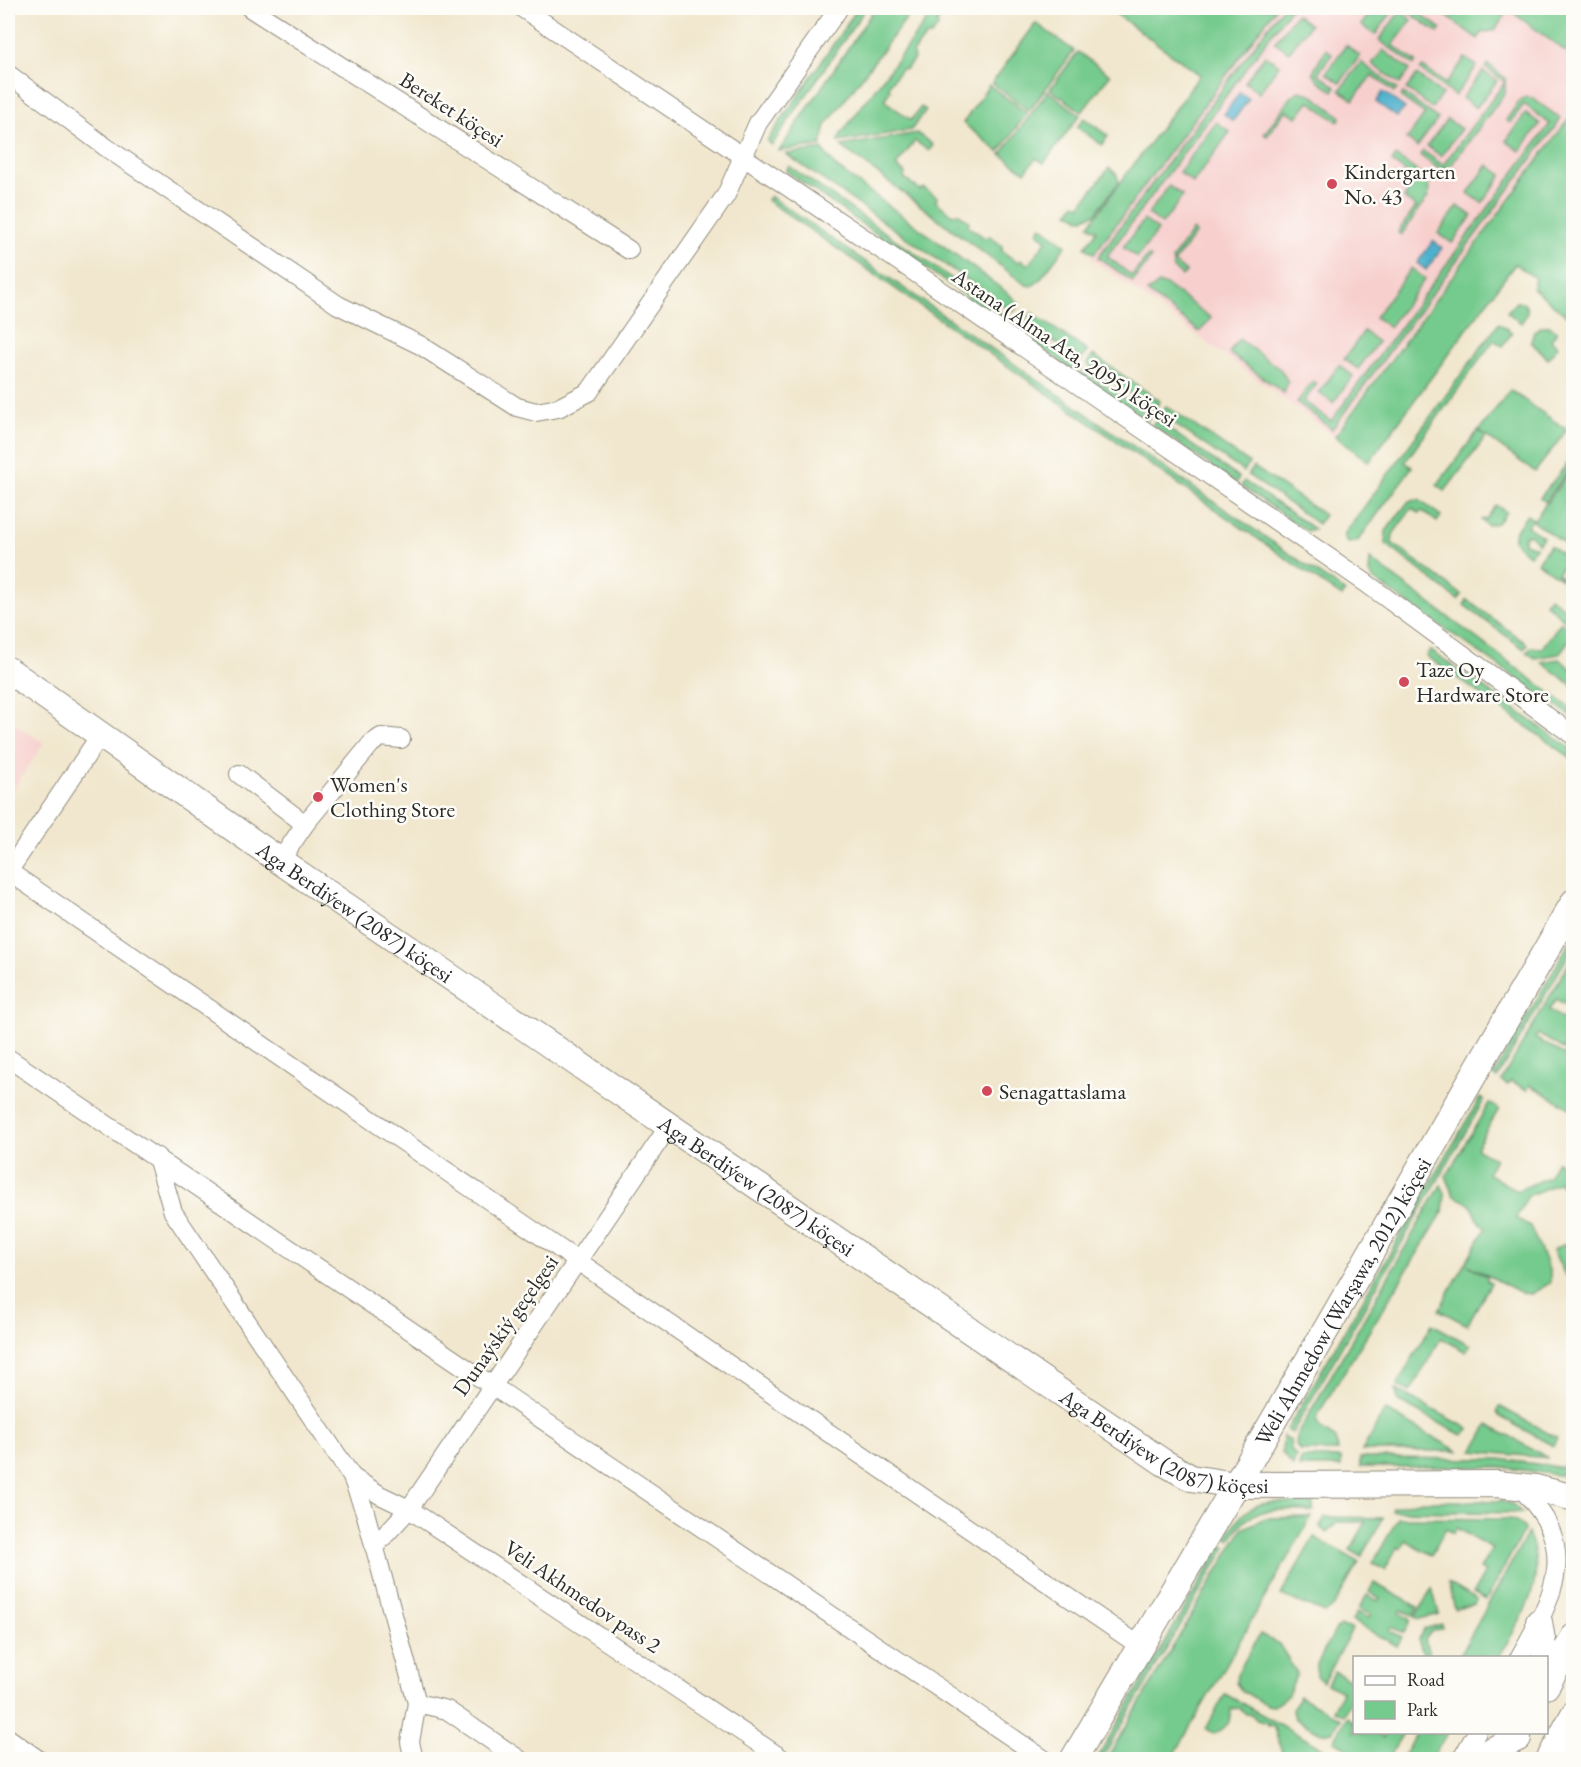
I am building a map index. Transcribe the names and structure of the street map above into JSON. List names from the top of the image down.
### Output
{
  "streets": {
    "street": [
      "Bereket köçesi",
      "Astana (Alma Ata, 2095) köçesi",
      "Aga Berdiýew (2087) köçesi",
      "Weli Ahmedow (Warşawa, 2012) köçesi",
      "Dunaýskiý geçelgesi",
      "Veli Akhmedov pass 2"
    ]
  },
  "crossings": [
    ["Aga Berdiýew (2087) köçesi", "Weli Ahmedow (Warşawa, 2012) köçesi"],
    ["Aga Berdiýew (2087) köçesi", "Dunaýskiý geçelgesi"],
    ["Dunaýskiý geçelgesi", "Veli Akhmedov pass 2"]
  ],
  "places": [
    "Kindergarten No. 43",
    "Taze Oy Hardware Store",
    "Women's Clothing Store",
    "Senagattaslama"
  ],
  "legend": ["Road", "Park"]
}
